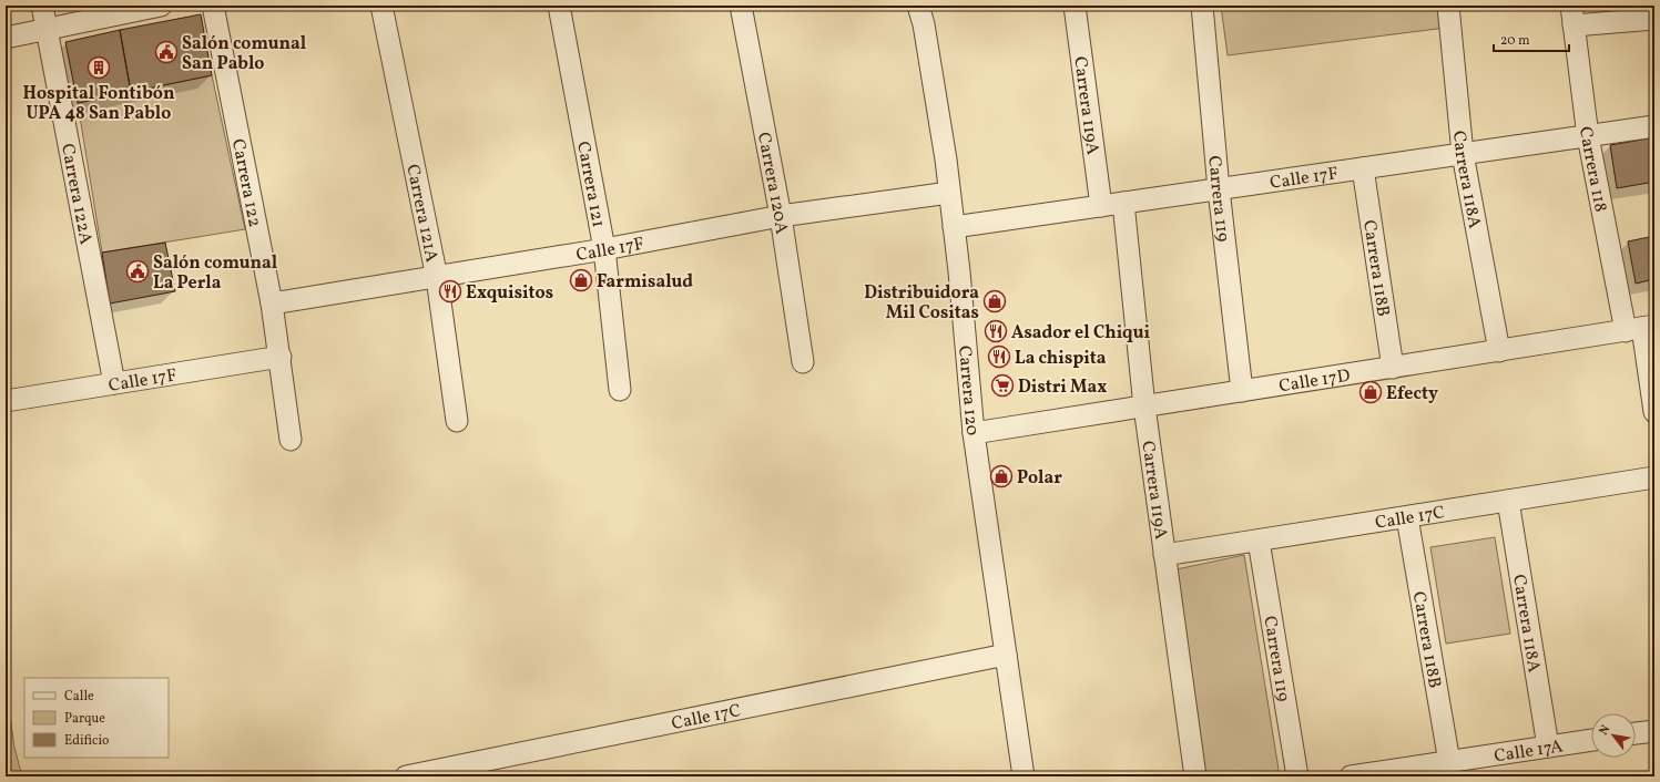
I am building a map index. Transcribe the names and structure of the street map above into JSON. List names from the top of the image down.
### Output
{
  "streets": {
    "street": [
      "Carrera 119A",
      "Carrera 118",
      "Calle 17F",
      "Carrera 118A",
      "Carrera 122",
      "Carrera 120A",
      "Carrera 121",
      "Carrera 122A",
      "Carrera 119",
      "Carrera 121A",
      "Carrera 118B",
      "Calle 17D",
      "Carrera 120",
      "Calle 17C",
      "Calle 17A"
    ]
  },
  "crossings": [
    ["Carrera 119A", "Calle 17F"],
    ["Carrera 119A", "Calle 17D"],
    ["Carrera 119A", "Calle 17C"],
    ["Carrera 118", "Calle 17F"],
    ["Carrera 118", "Calle 17D"],
    ["Calle 17F", "Carrera 118A"],
    ["Calle 17F", "Carrera 122"],
    ["Calle 17F", "Carrera 120A"],
    ["Calle 17F", "Carrera 121"],
    ["Calle 17F", "Carrera 122A"],
    ["Calle 17F", "Carrera 119"],
    ["Calle 17F", "Carrera 121A"],
    ["Calle 17F", "Carrera 118B"],
    ["Calle 17F", "Carrera 120"],
    ["Carrera 118A", "Calle 17D"],
    ["Carrera 118A", "Calle 17C"],
    ["Carrera 118A", "Calle 17A"],
    ["Carrera 119", "Calle 17D"],
    ["Carrera 119", "Calle 17C"],
    ["Carrera 118B", "Calle 17D"],
    ["Carrera 118B", "Calle 17C"],
    ["Carrera 118B", "Calle 17A"],
    ["Calle 17D", "Carrera 120"],
    ["Carrera 120", "Calle 17C"]
  ],
  "places": {
    "public building": ["Salón comunal San Pablo", "Salón comunal La Perla"],
    "building": ["Hospital Fontibón UPA 48 San Pablo"],
    "shop": [
      "Farmisalud",
      "Distribuidora Mil Cositas",
      "Efecty",
      "Polar"
    ],
    "restaurant": ["Exquisitos", "Asador el Chiqui", "La chispita"],
    "supermarket": ["Distri Max"]
  },
  "legend": ["Calle", "Parque", "Edificio"],
  "scale_bar": "20 m",
  "north": "top left"
}
